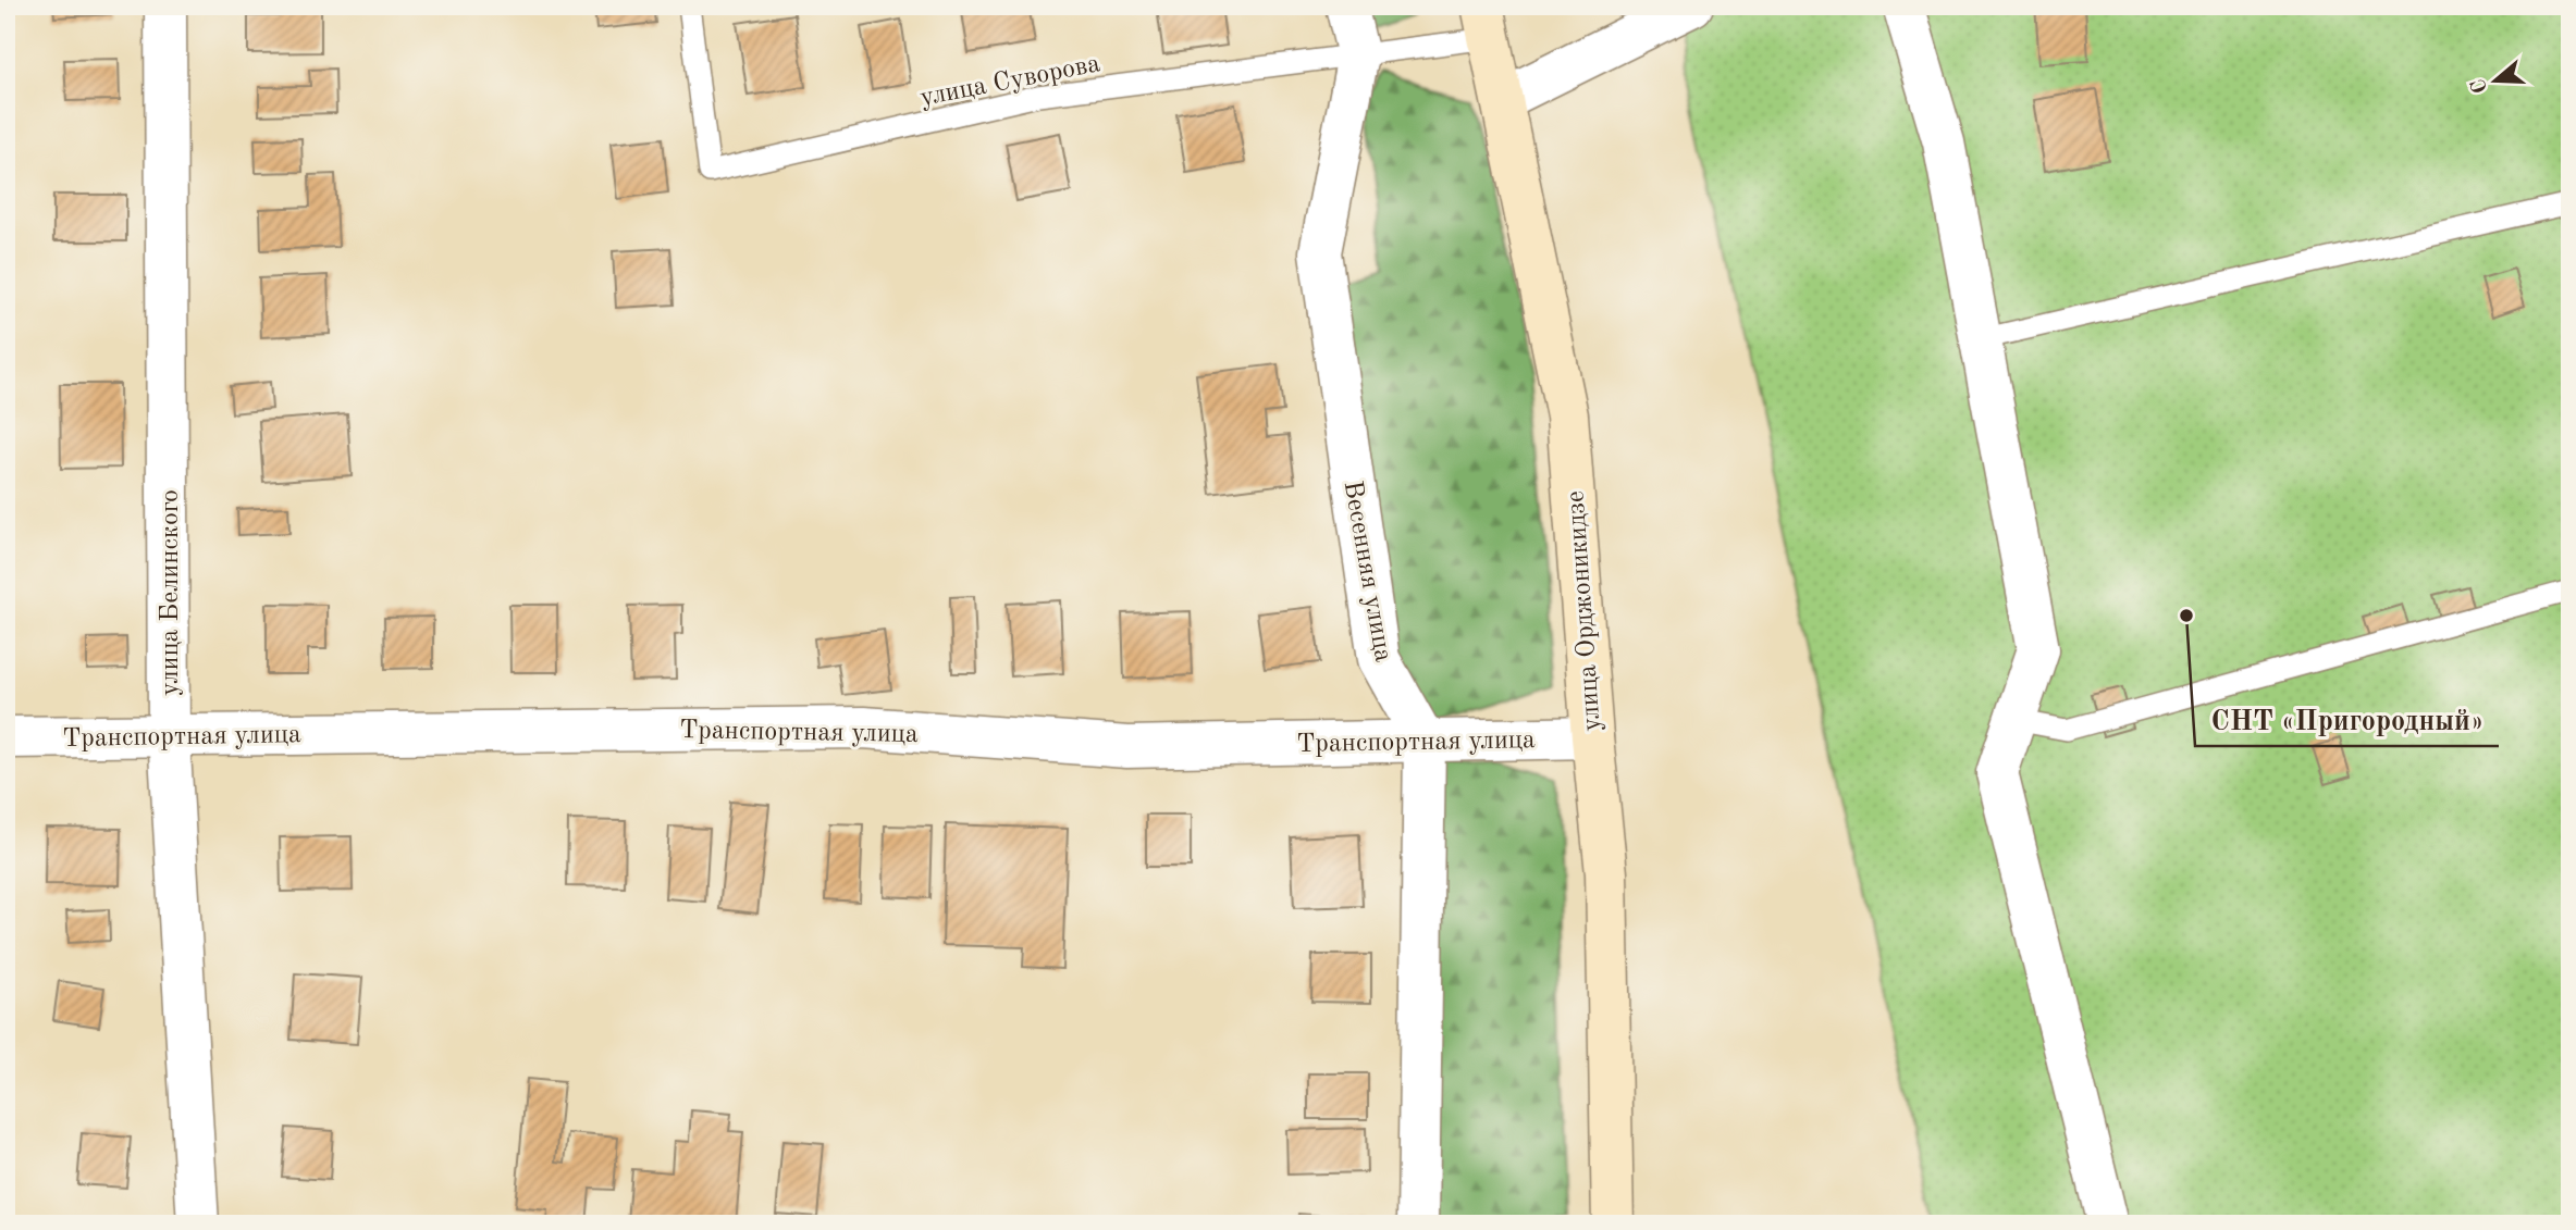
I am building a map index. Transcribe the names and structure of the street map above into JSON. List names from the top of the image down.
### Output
{
  "streets": {
    "main road": ["улица Орджоникидзе"],
    "street": ["Весенняя улица", "улица Белинского", "Транспортная улица"],
    "lane": ["улица Суворова"]
  },
  "crossings": [
    ["улица Суворова", "Весенняя улица"],
    ["улица Суворова", "улица Орджоникидзе"],
    ["Весенняя улица", "Транспортная улица"],
    ["улица Белинского", "Транспортная улица"],
    ["улица Орджоникидзе", "Транспортная улица"]
  ],
  "places": ["СНТ «Пригородный»"],
  "north": "left"
}
